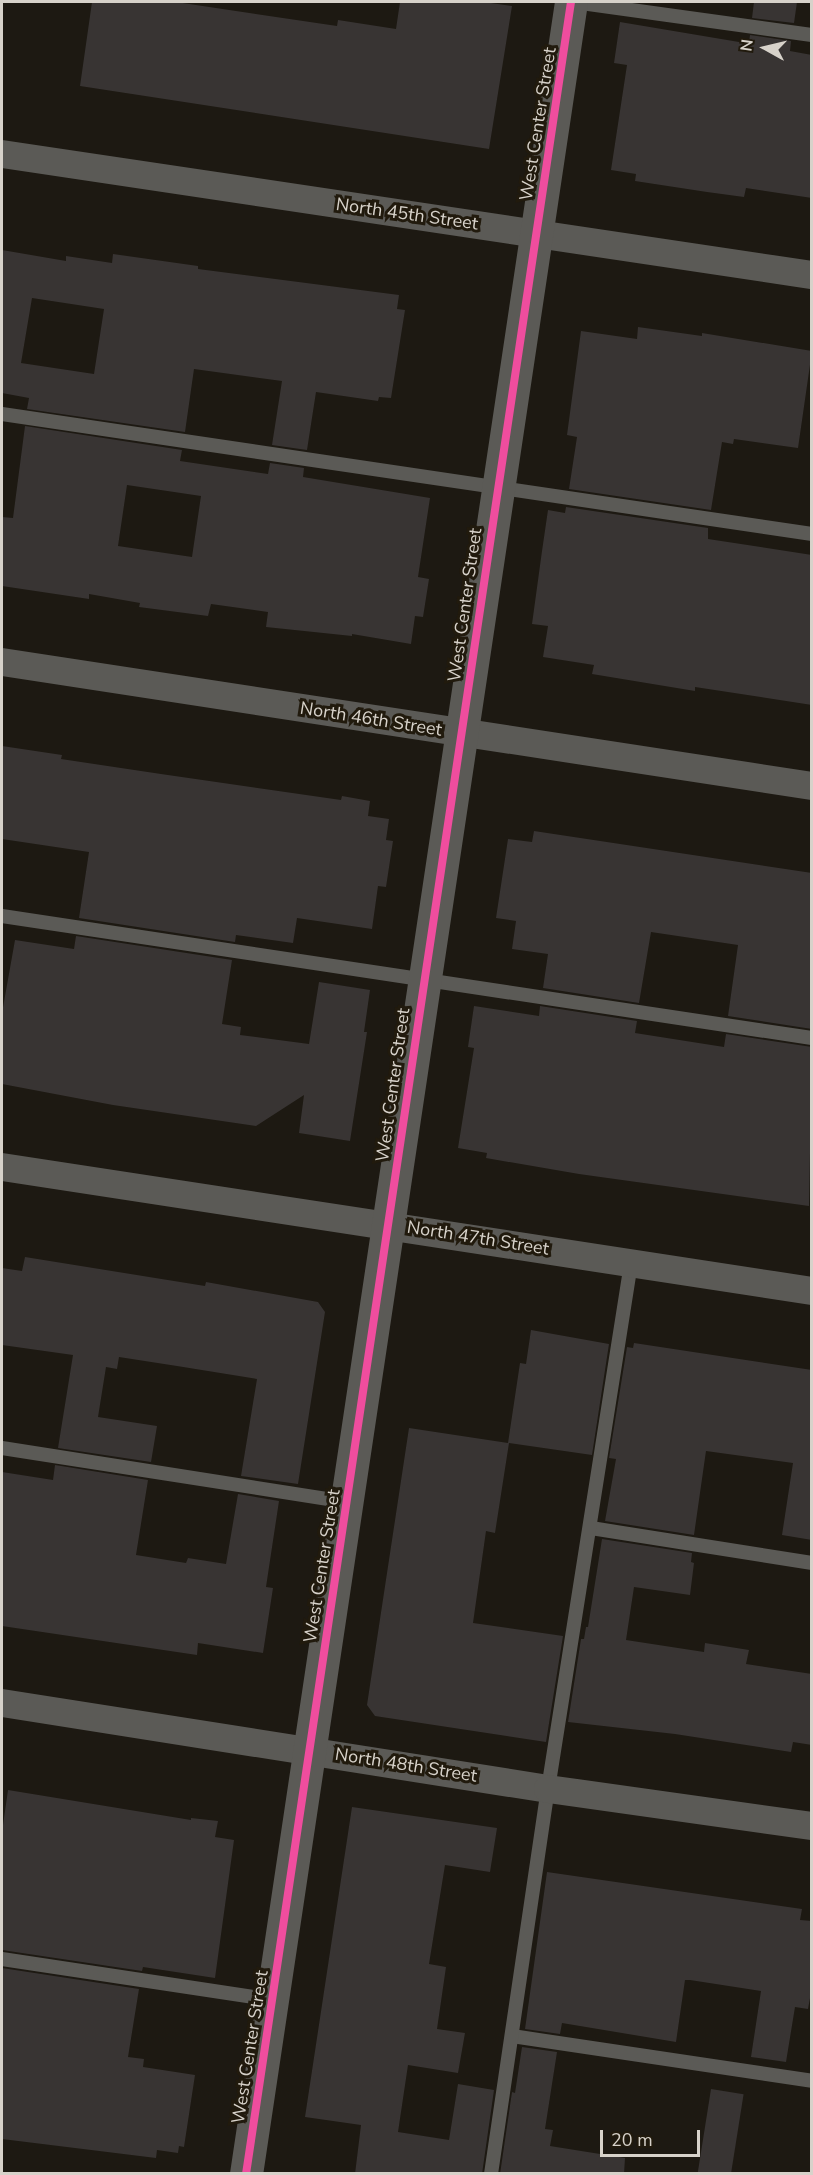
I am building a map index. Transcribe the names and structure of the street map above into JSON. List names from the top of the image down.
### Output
{
  "streets": {
    "street": [
      "West Center Street",
      "North 45th Street",
      "North 46th Street",
      "North 47th Street",
      "North 48th Street"
    ]
  },
  "crossings": [
    ["West Center Street", "North 45th Street"],
    ["West Center Street", "North 46th Street"],
    ["West Center Street", "North 47th Street"],
    ["West Center Street", "North 48th Street"]
  ],
  "scale_bar": "20 m",
  "north": "left"
}
